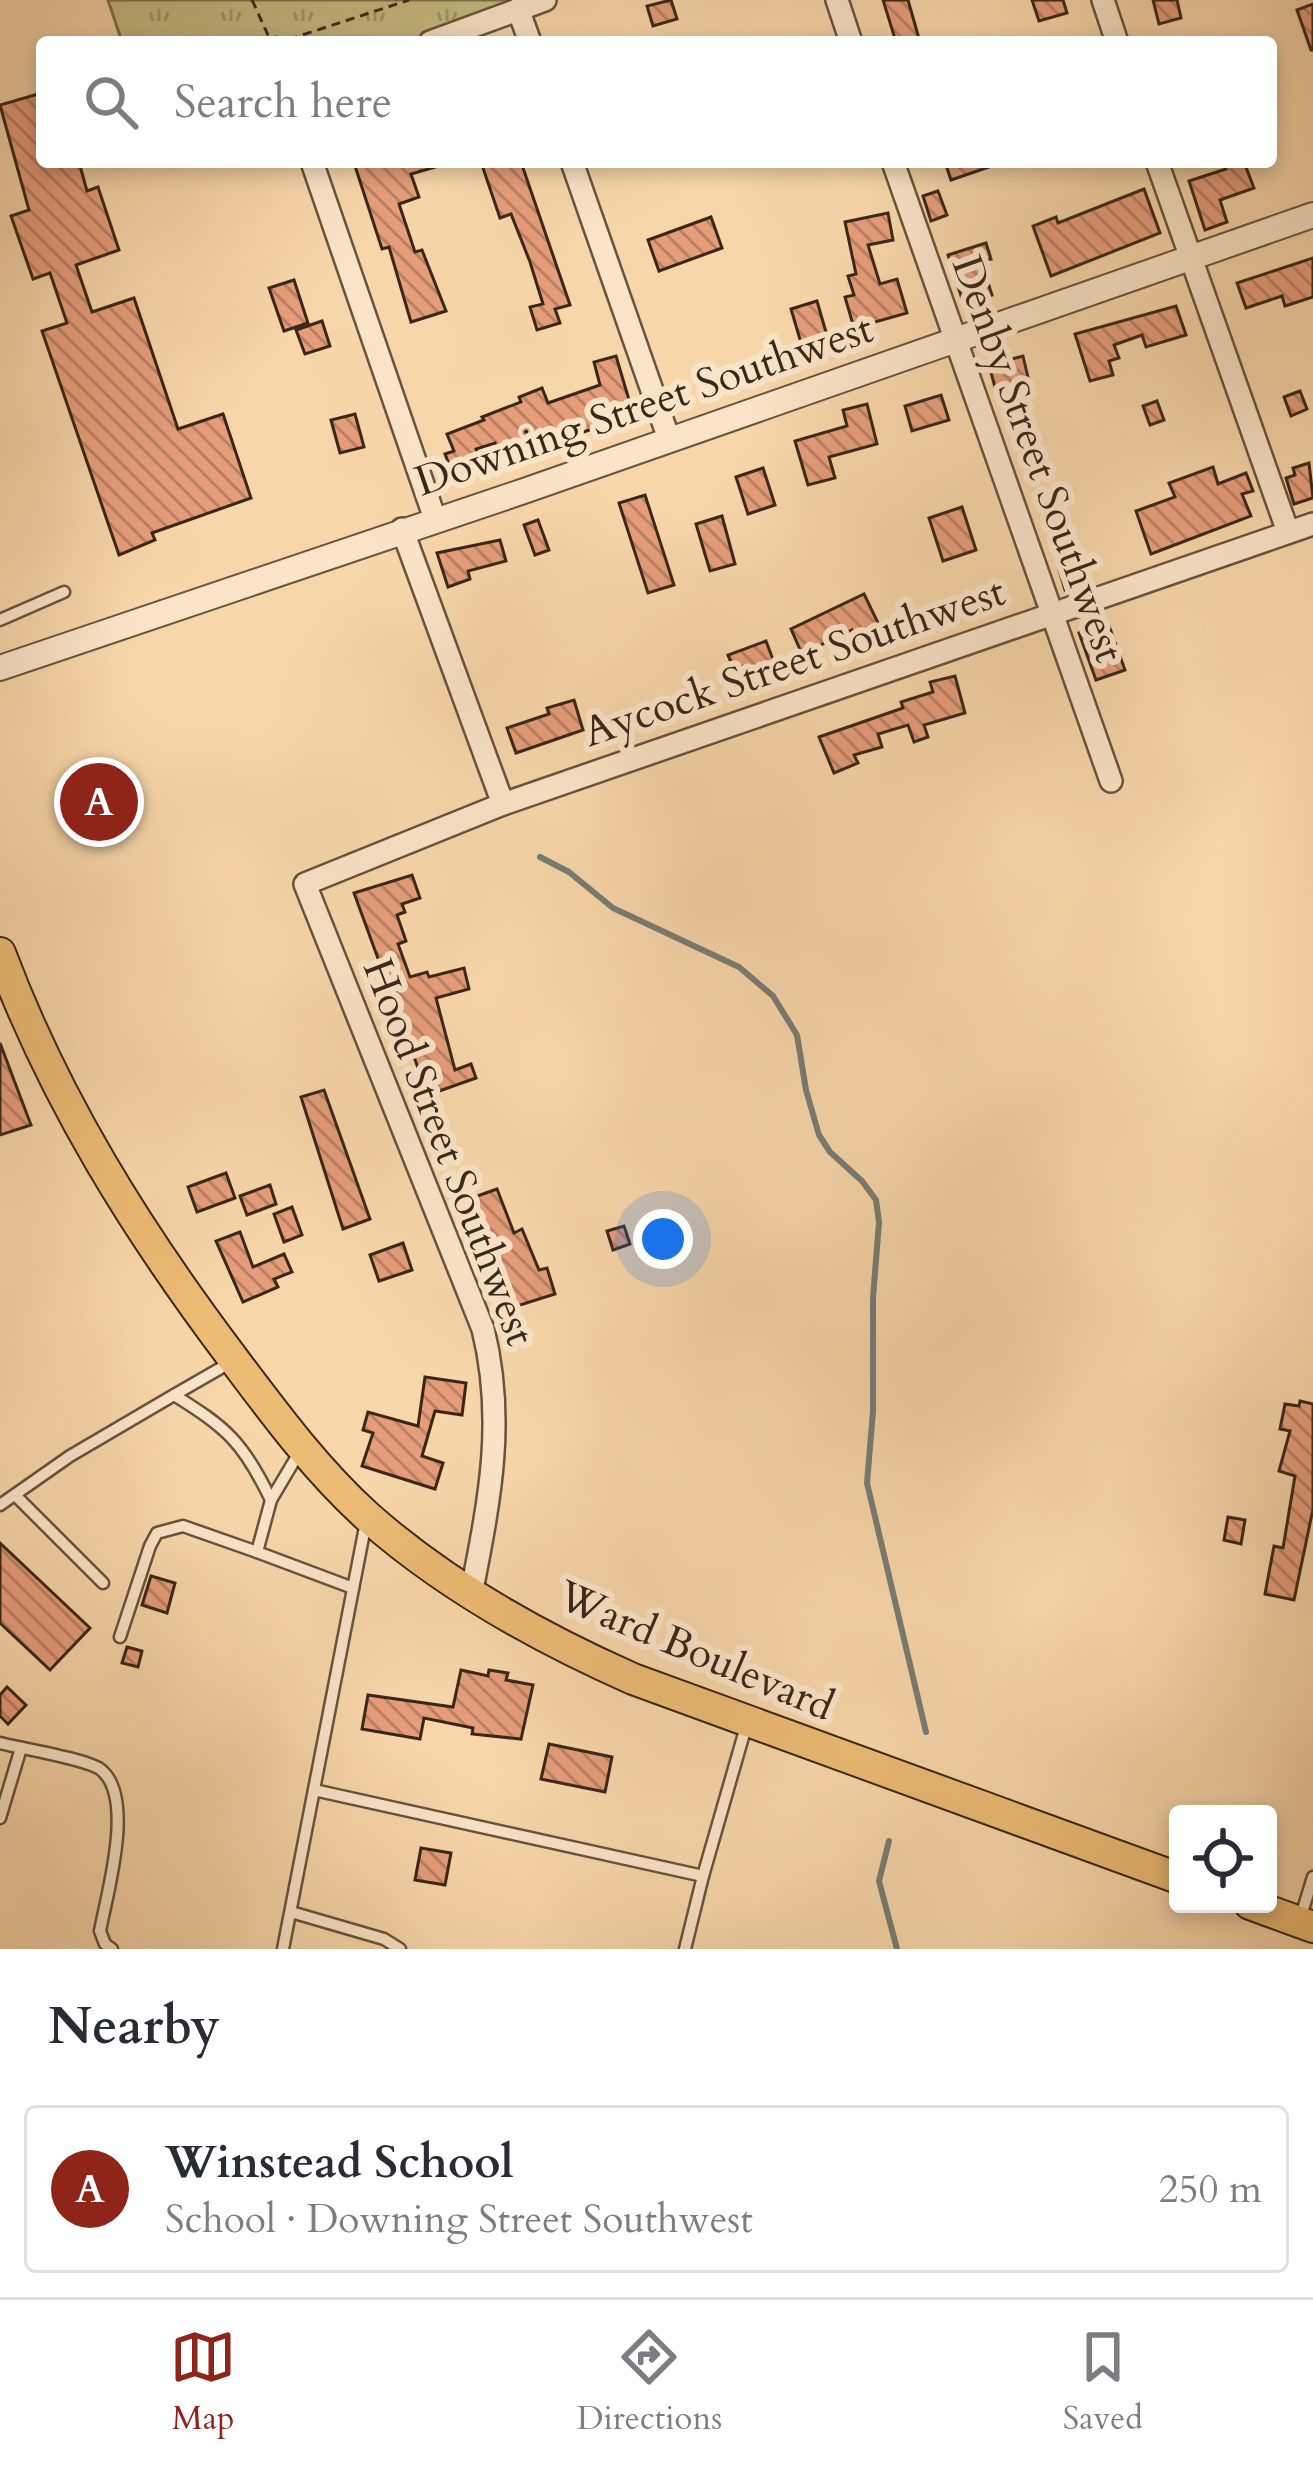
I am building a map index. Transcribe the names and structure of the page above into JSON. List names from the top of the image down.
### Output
{
  "streets": {
    "main road": ["Ward Boulevard"],
    "street": [
      "Downing Street Southwest",
      "Denby Street Southwest",
      "Aycock Street Southwest",
      "Hood Street Southwest"
    ]
  },
  "crossings": [
    ["Downing Street Southwest", "Denby Street Southwest"],
    ["Denby Street Southwest", "Aycock Street Southwest"],
    ["Aycock Street Southwest", "Hood Street Southwest"],
    ["Hood Street Southwest", "Ward Boulevard"]
  ],
  "page": {
    "search": "Search here",
    "pins": "A",
    "heading": "Nearby",
    "list": [
      {
        "mark": "A",
        "name": "Winstead School",
        "note": "School · Downing Street Southwest",
        "value": "250 m"
      }
    ],
    "nav": ["Map", "Directions", "Saved"]
  }
}
